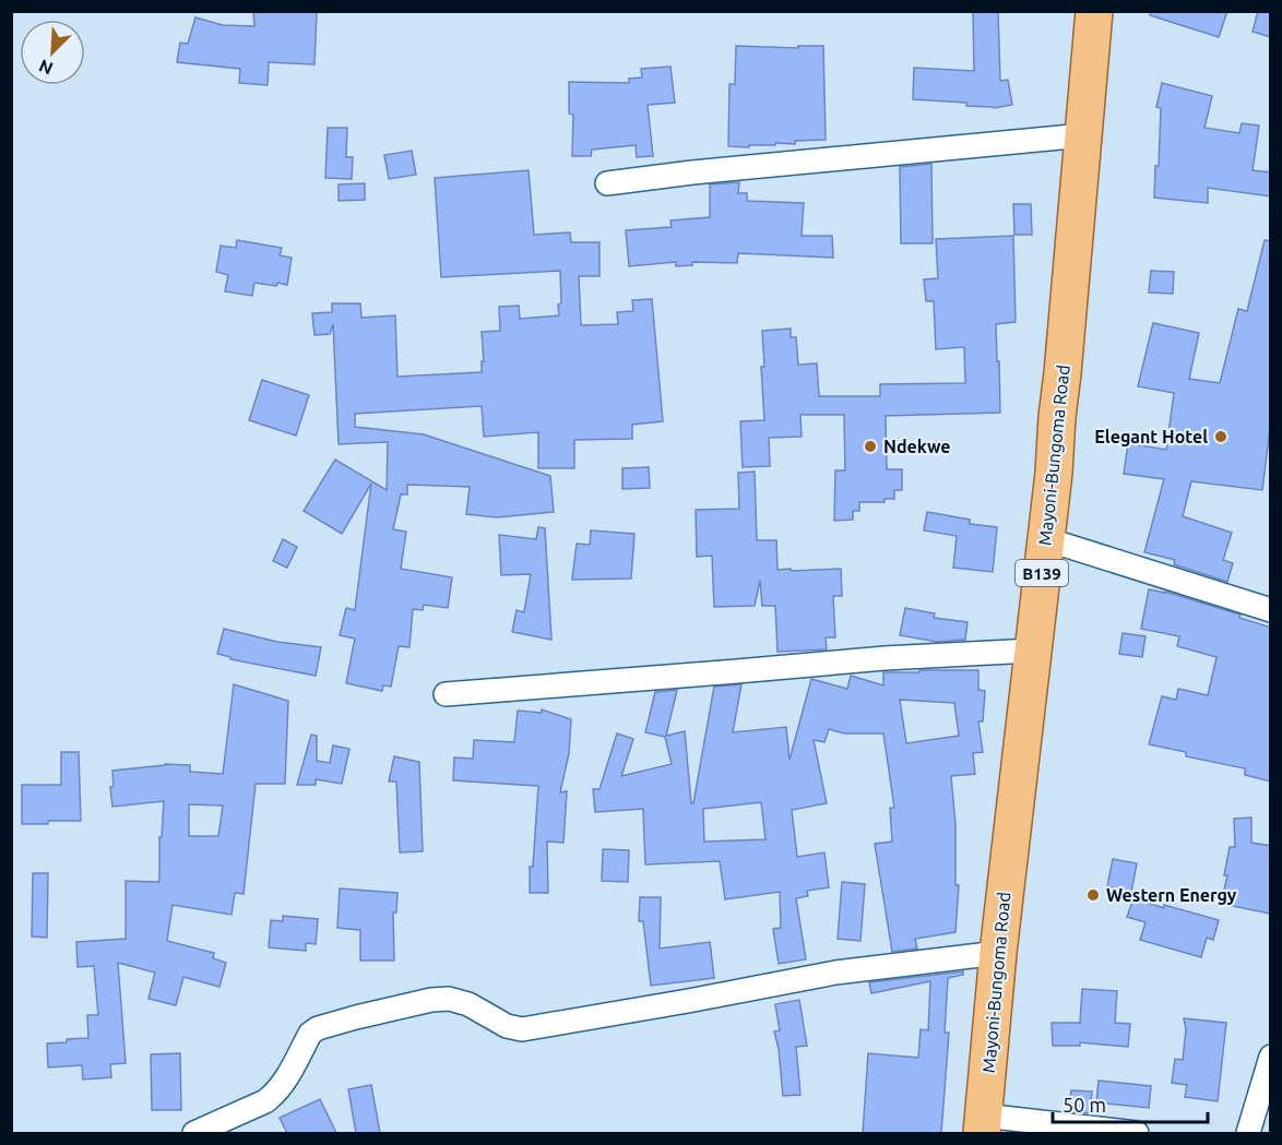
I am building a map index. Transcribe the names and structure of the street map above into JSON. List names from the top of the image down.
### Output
{
  "streets": {
    "main road": ["Mayoni-Bungoma Road", "B139"]
  },
  "places": ["Elegant Hotel", "Ndekwe", "Western Energy"],
  "scale_bar": "50 m",
  "north": "bottom left"
}
